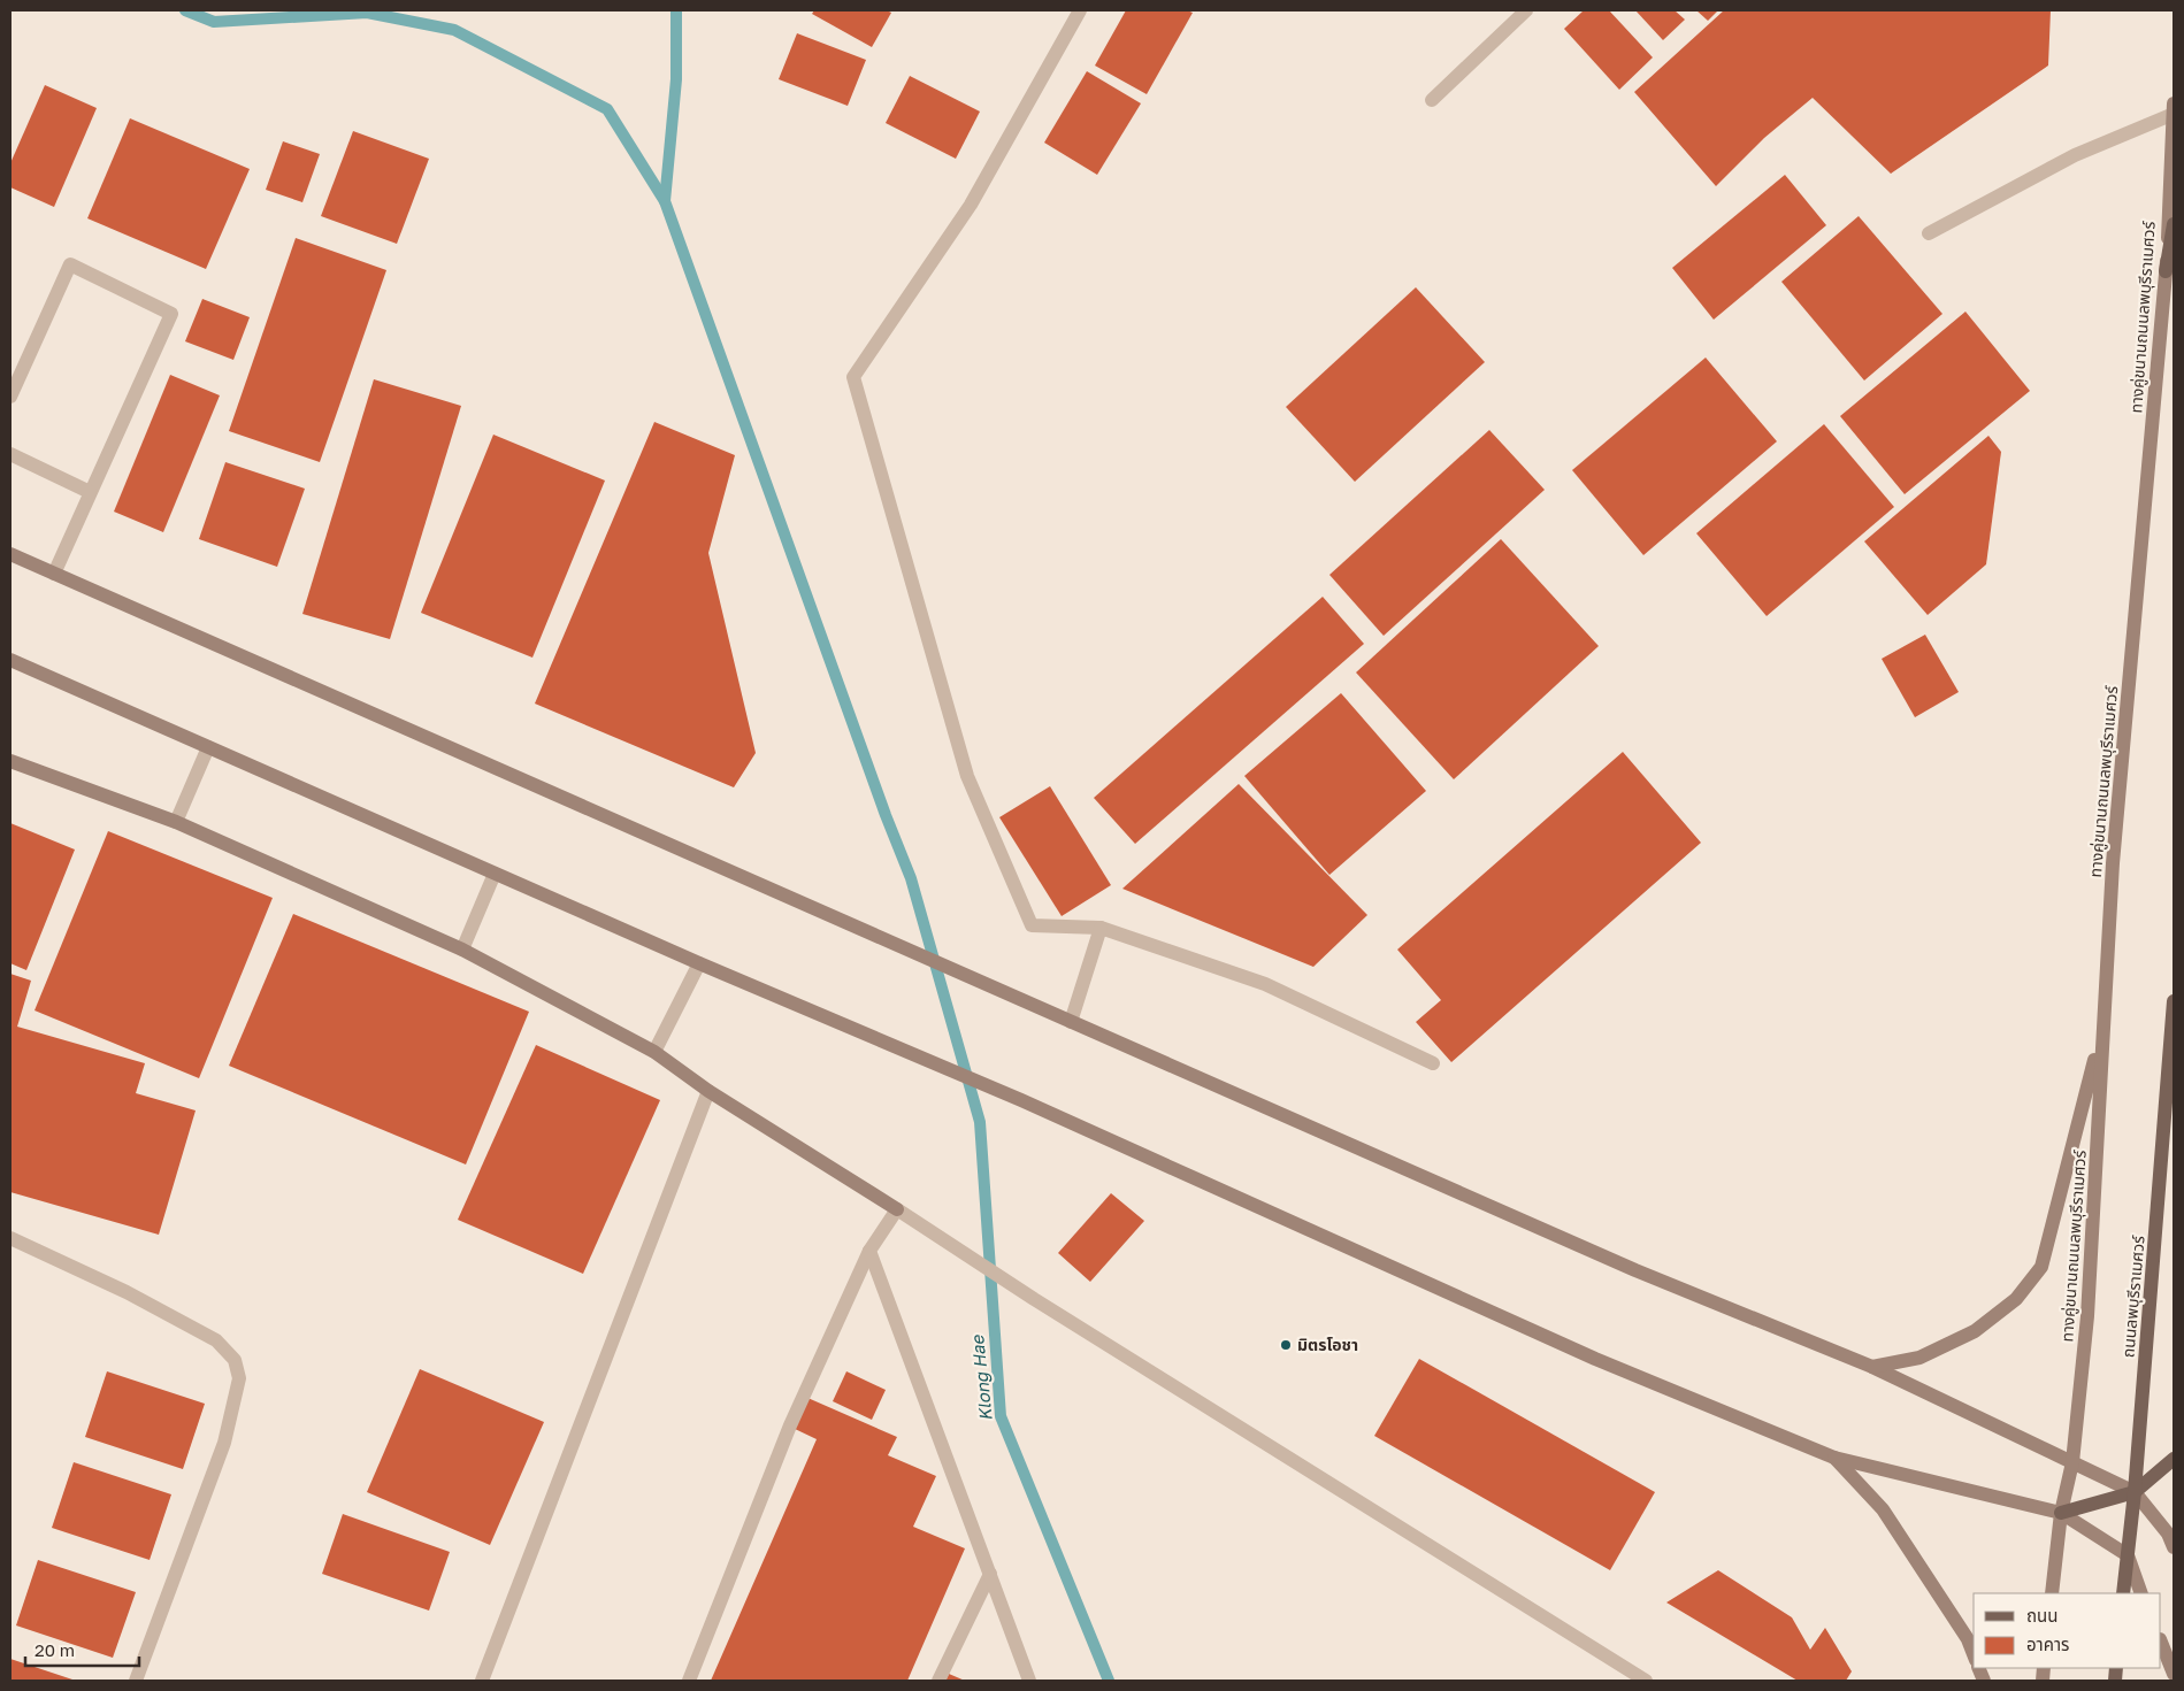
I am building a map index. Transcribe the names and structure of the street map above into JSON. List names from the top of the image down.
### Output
{
  "streets": {
    "main road": ["ทางคู่ขนานถนนลพบุรีราเมศวร์", "ถนนลพบุรีราเมศวร์"]
  },
  "water": ["Klong Hae"],
  "places": ["มิตรโอชา"],
  "legend": ["ถนน", "อาคาร"],
  "scale_bar": "20 m"
}
